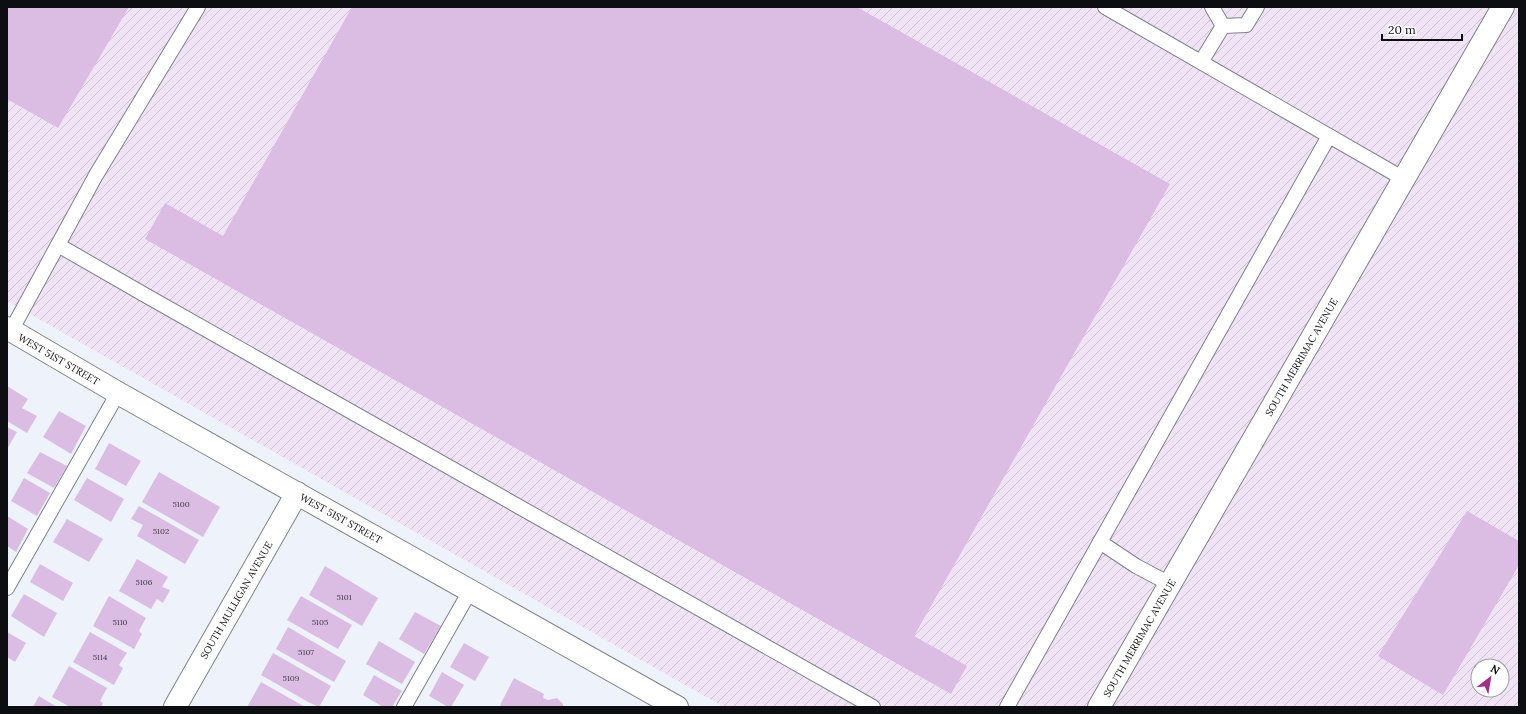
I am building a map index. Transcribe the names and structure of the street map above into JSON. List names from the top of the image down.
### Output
{
  "streets": {
    "street": ["SOUTH MERRIMAC AVENUE", "WEST 51ST STREET", "SOUTH MULLIGAN AVENUE"]
  },
  "crossings": [
    ["WEST 51ST STREET", "SOUTH MULLIGAN AVENUE"]
  ],
  "house_numbers": [
    "5100",
    "5102",
    "5106",
    "5101",
    "5110",
    "5105",
    "5107",
    "5114",
    "5109"
  ],
  "scale_bar": "20 m",
  "north": "top right"
}
